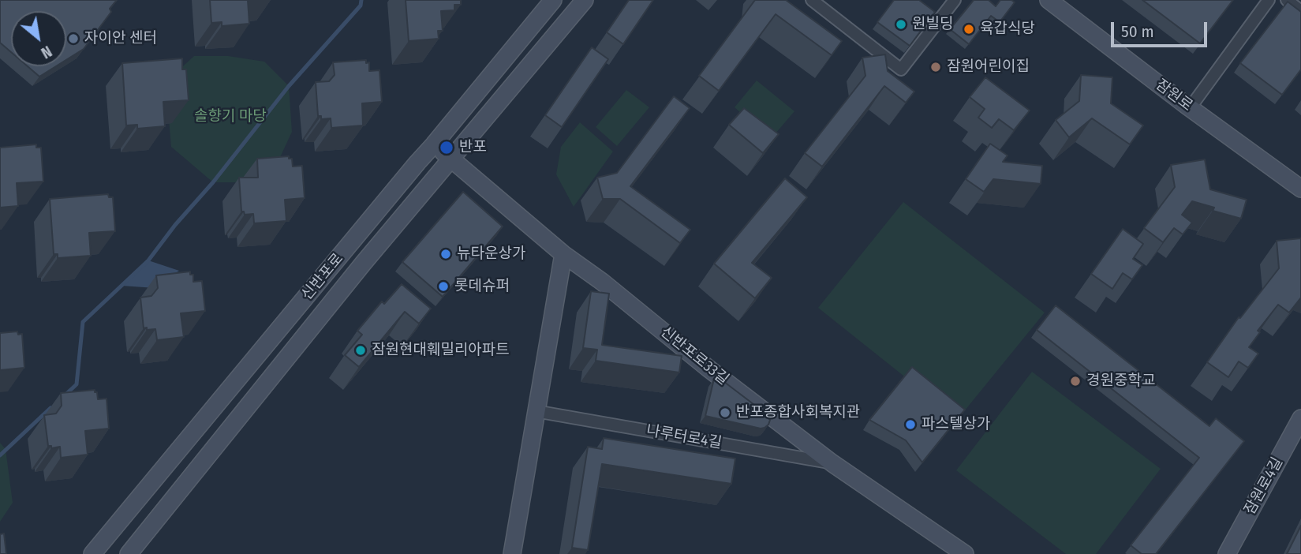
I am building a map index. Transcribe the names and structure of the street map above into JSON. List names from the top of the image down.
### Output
{
  "streets": {
    "main road": [
      "잠원로",
      "신반포로",
      "신반포로33길",
      "잠원로4길"
    ],
    "street": ["나루터로4길"]
  },
  "crossings": [
    ["신반포로", "신반포로33길"],
    ["신반포로33길", "나루터로4길"]
  ],
  "parks": ["솔향기 마당"],
  "places": [
    "원빌딩",
    "육갑식당",
    "자이안 센터",
    "잠원어린이집",
    "반포",
    "뉴타운상가",
    "롯데슈퍼",
    "잠원현대훼밀리아파트",
    "경원중학교",
    "반포종합사회복지관",
    "파스텔상가"
  ],
  "scale_bar": "50 m",
  "north": "bottom right"
}
